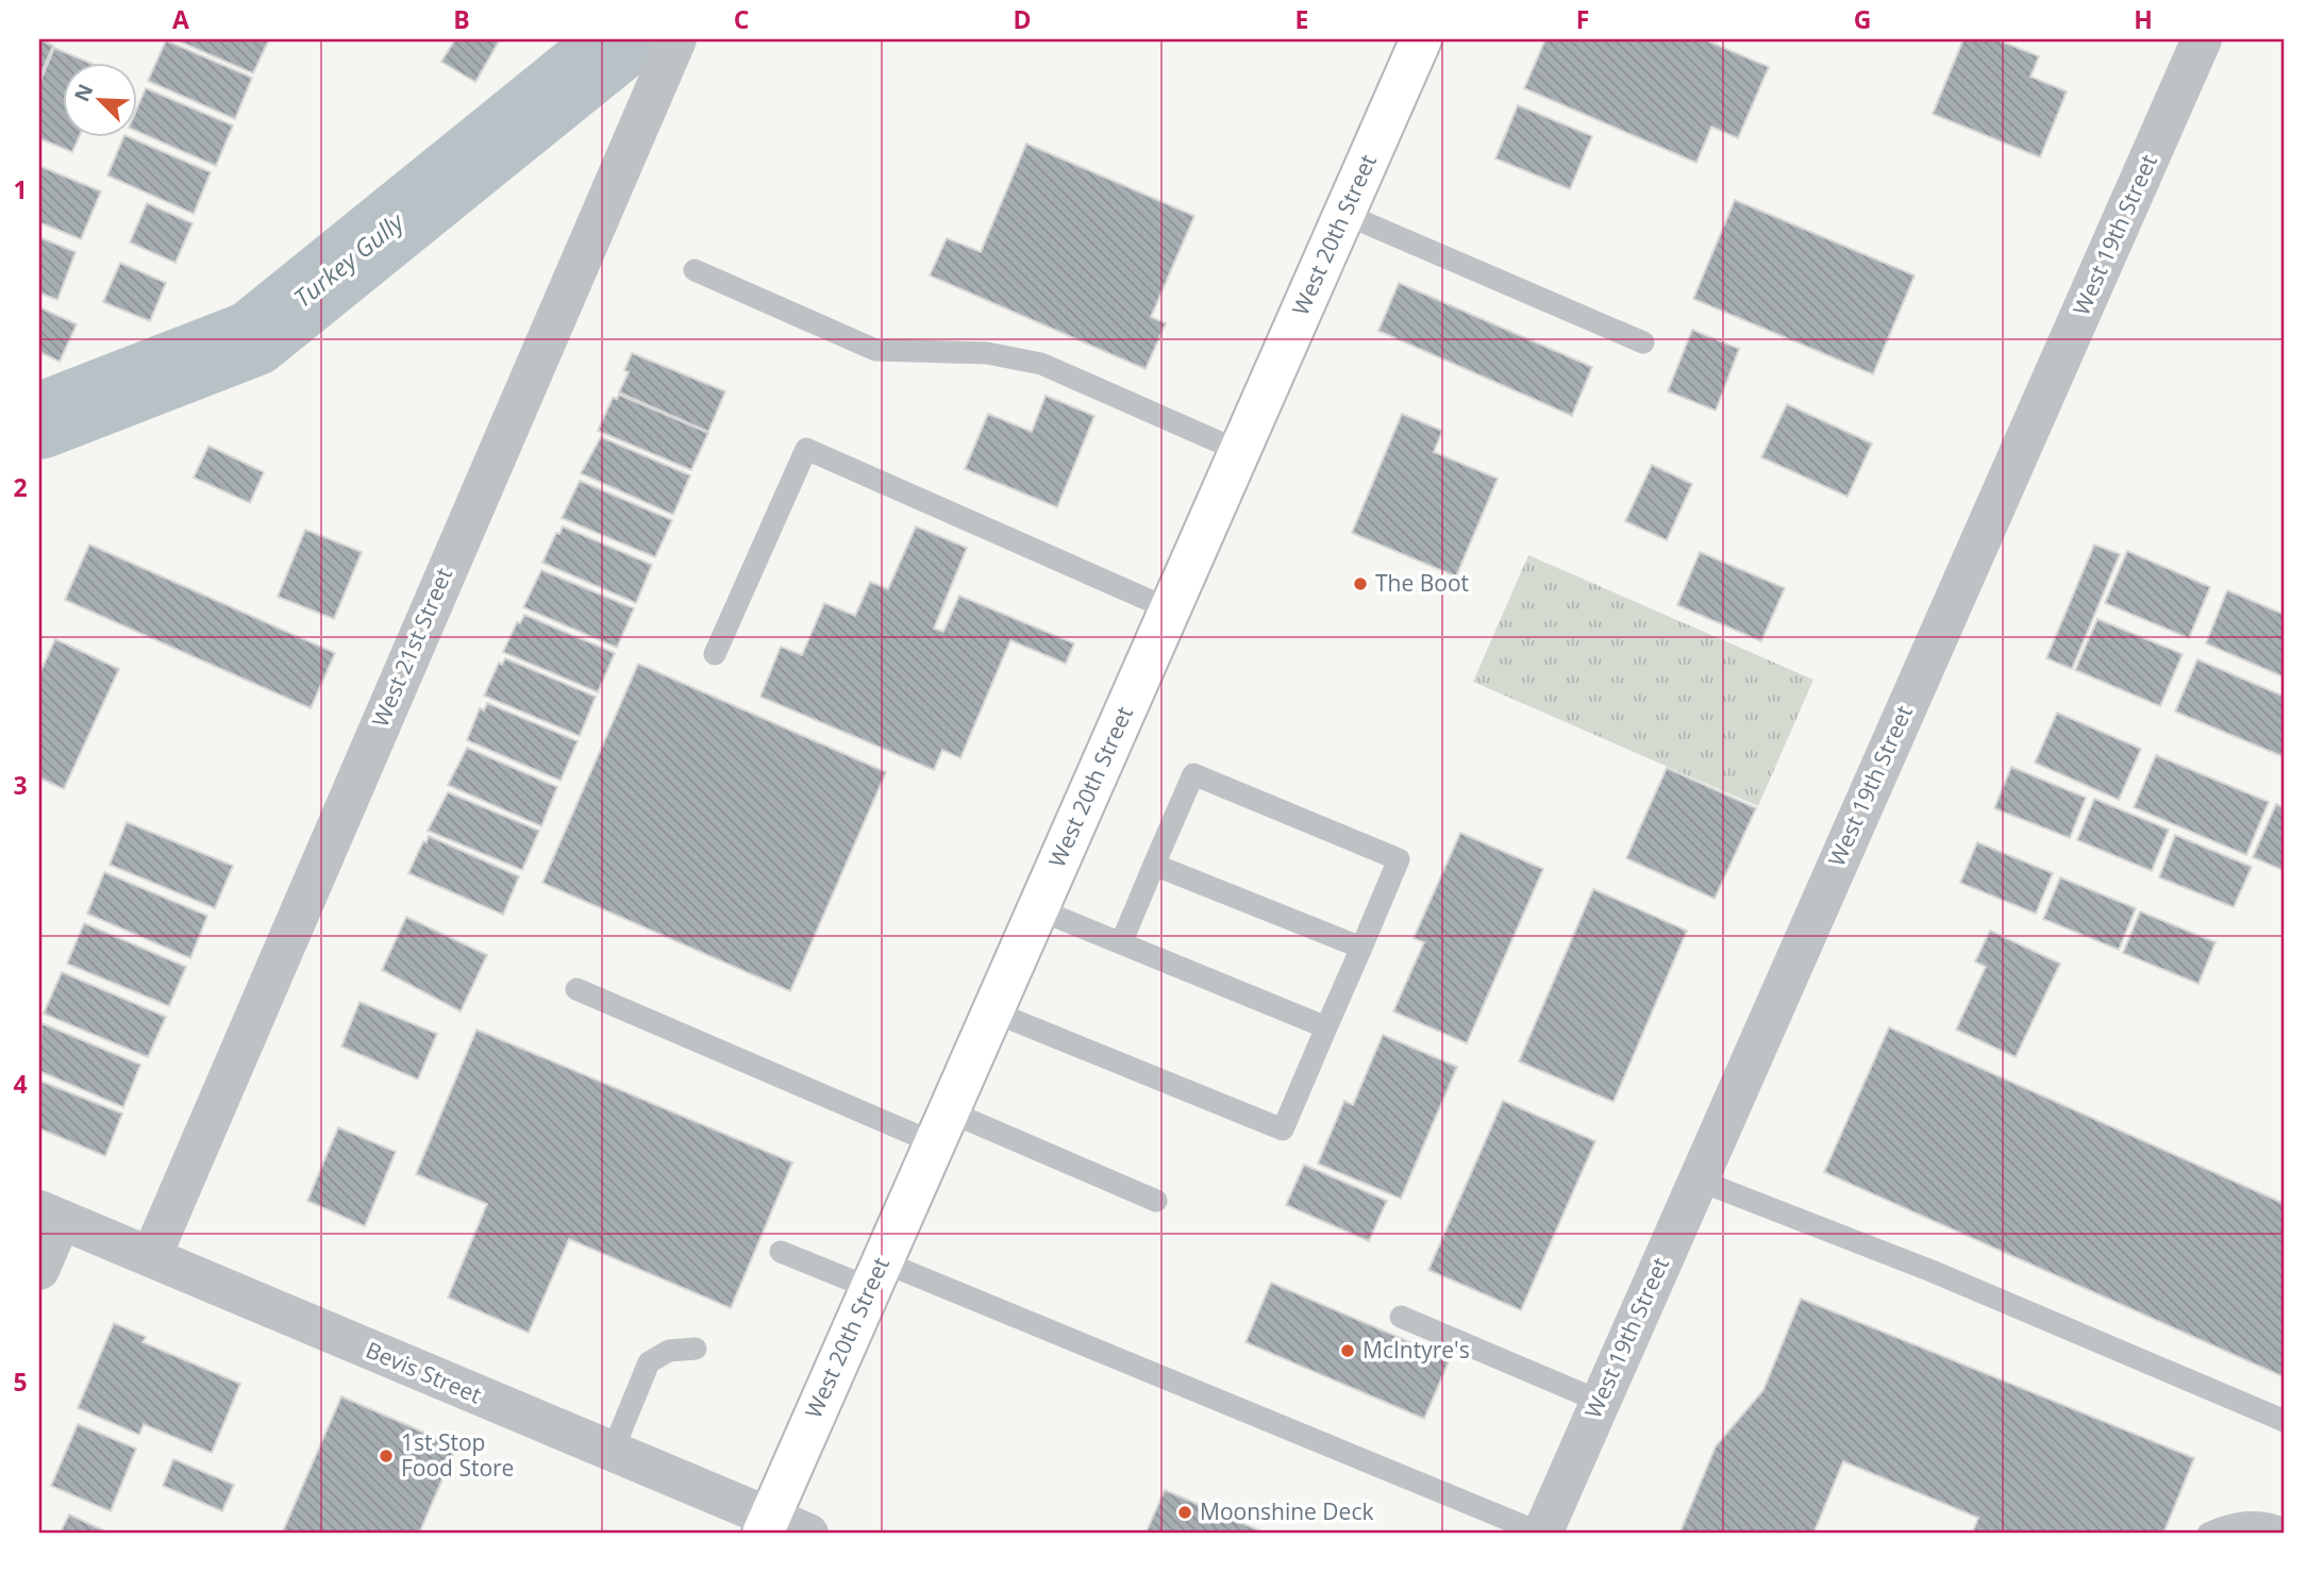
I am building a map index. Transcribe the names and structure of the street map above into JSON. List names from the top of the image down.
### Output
{
  "streets": {
    "main road": ["West 20th Street"],
    "street": ["West 19th Street", "West 21st Street", "Bevis Street"]
  },
  "crossings": [
    ["West 20th Street", "Bevis Street"],
    ["West 21st Street", "Bevis Street"]
  ],
  "water": ["Turkey Gully"],
  "places": [
    "The Boot",
    "McIntyre's",
    "1st Stop Food Store",
    "Moonshine Deck"
  ],
  "north": "top left",
  "grid": {
    "columns": [
      "A",
      "B",
      "C",
      "D",
      "E",
      "F",
      "G",
      "H"
    ],
    "rows": [
      "1",
      "2",
      "3",
      "4",
      "5"
    ]
  }
}
